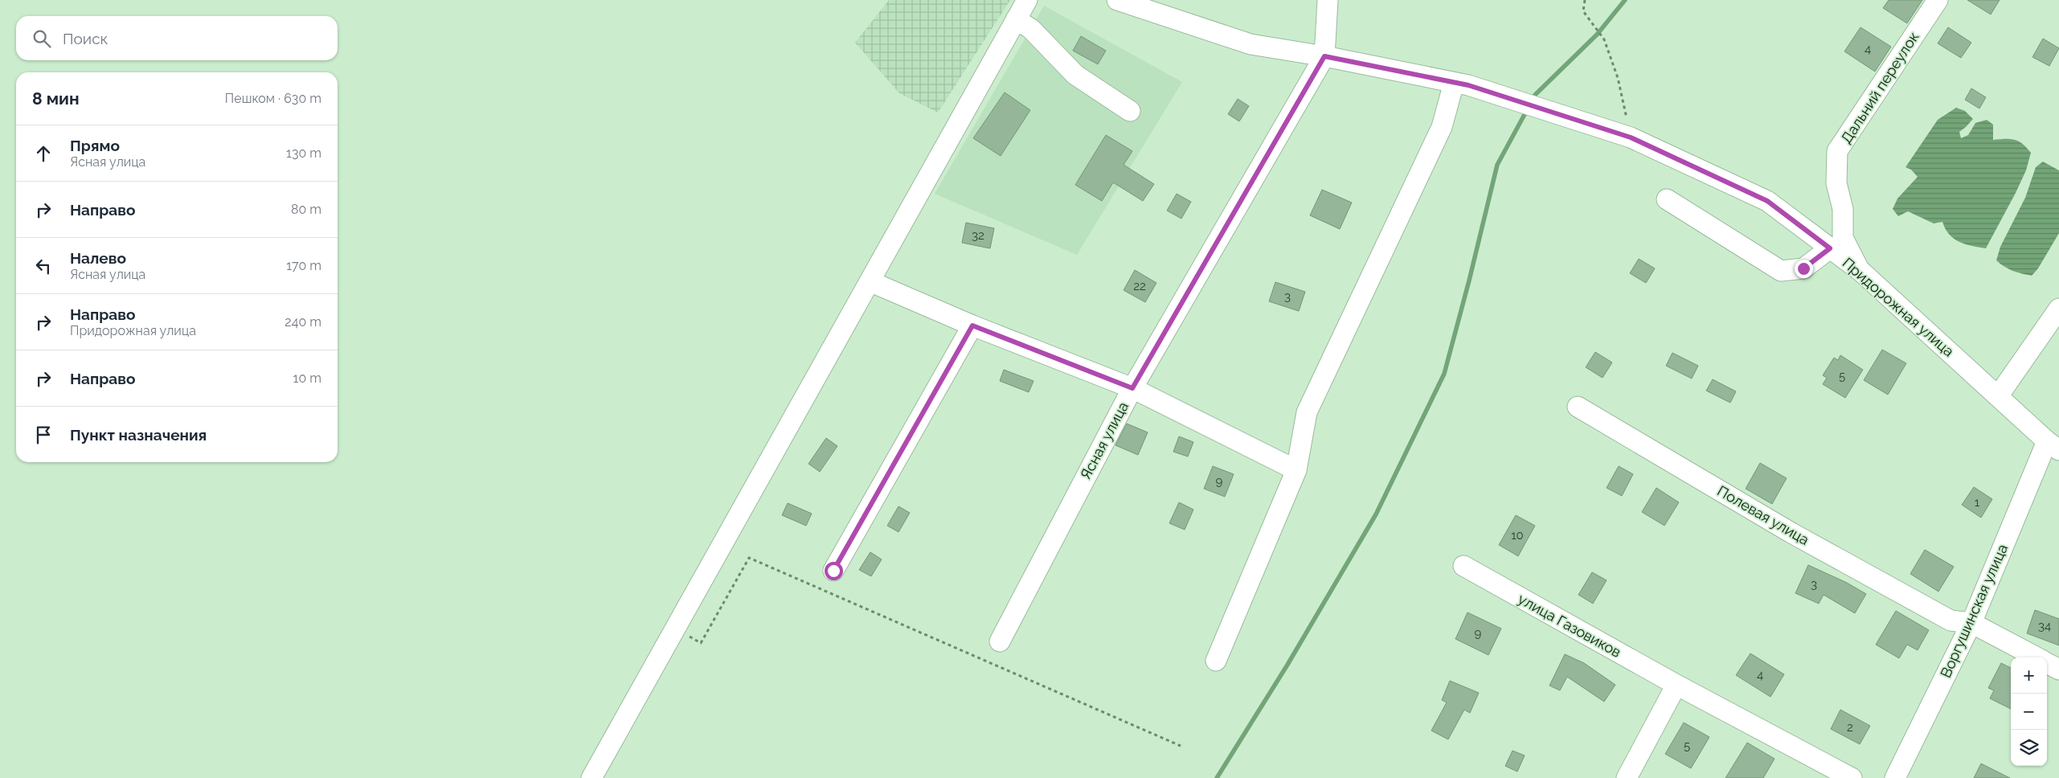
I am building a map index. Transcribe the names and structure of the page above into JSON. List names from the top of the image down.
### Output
{
  "streets": {
    "street": [
      "Дальний переулок",
      "Придорожная улица",
      "Ясная улица",
      "Полевая улица",
      "Воргушинская улица",
      "улица Газовиков"
    ]
  },
  "crossings": [
    ["Дальний переулок", "Придорожная улица"],
    ["Придорожная улица", "Ясная улица"],
    ["Придорожная улица", "Воргушинская улица"],
    ["Полевая улица", "Воргушинская улица"]
  ],
  "house_numbers": [
    "4",
    "32",
    "22",
    "3",
    "5",
    "9",
    "1",
    "10",
    "3",
    "34",
    "9",
    "4",
    "2",
    "5"
  ],
  "page": {
    "search": "Поиск",
    "heading": ["8 мин", "Пешком · 630 m"],
    "list": [
      ["Прямо", "Ясная улица", "130 m"],
      ["Направо", "80 m"],
      ["Налево", "Ясная улица", "170 m"],
      ["Направо", "Придорожная улица", "240 m"],
      ["Направо", "10 m"],
      "Пункт назначения"
    ],
    "map_buttons": ["+", "−"]
  }
}
